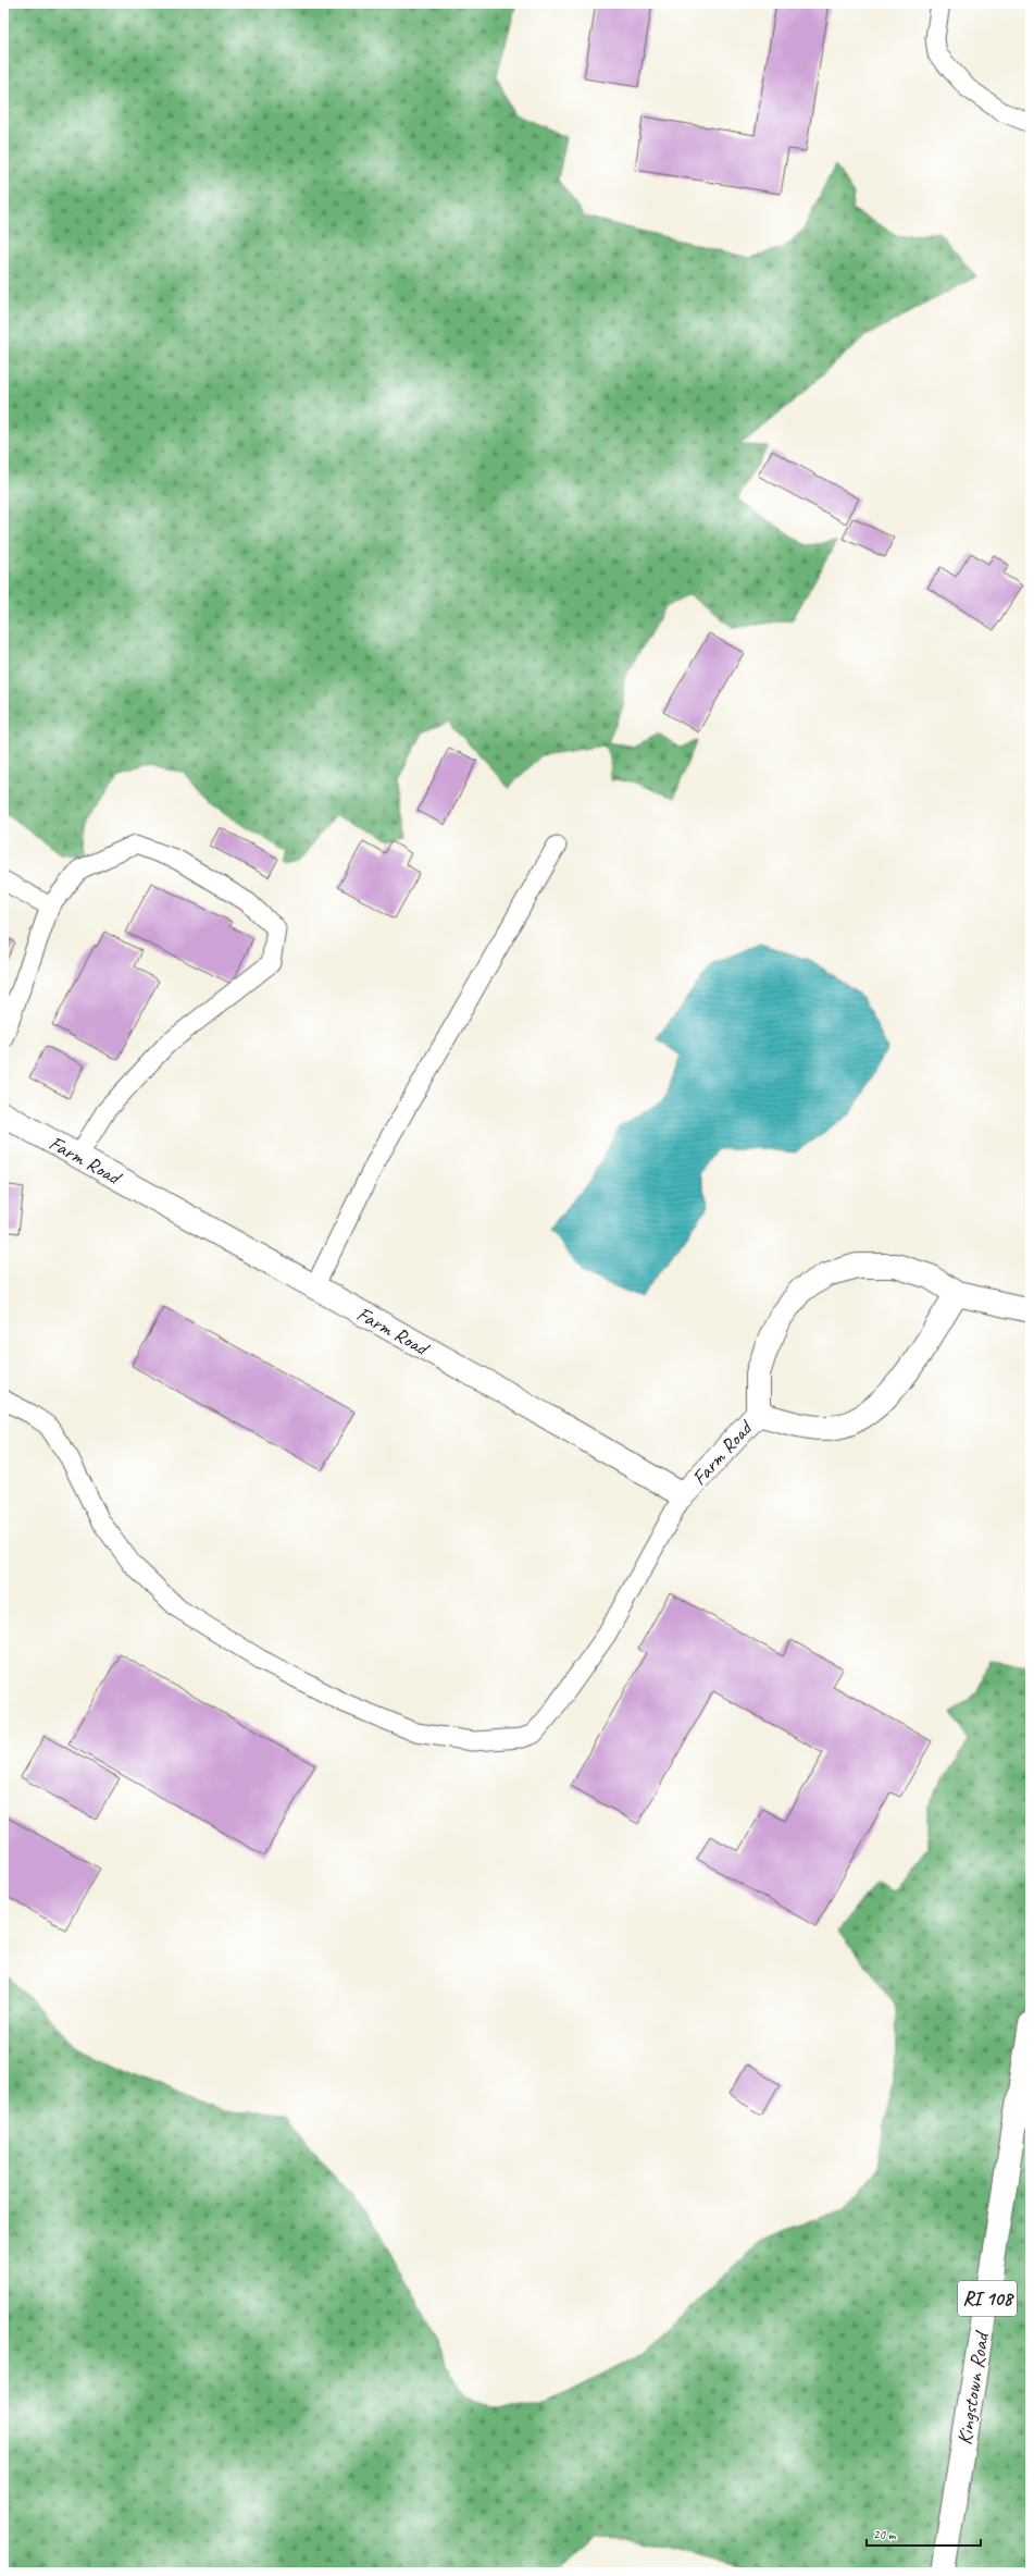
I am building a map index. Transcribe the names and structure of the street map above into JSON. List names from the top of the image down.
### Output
{
  "streets": {
    "street": ["Farm Road", "RI 108", "Kingstown Road"]
  },
  "scale_bar": "20 m"
}
